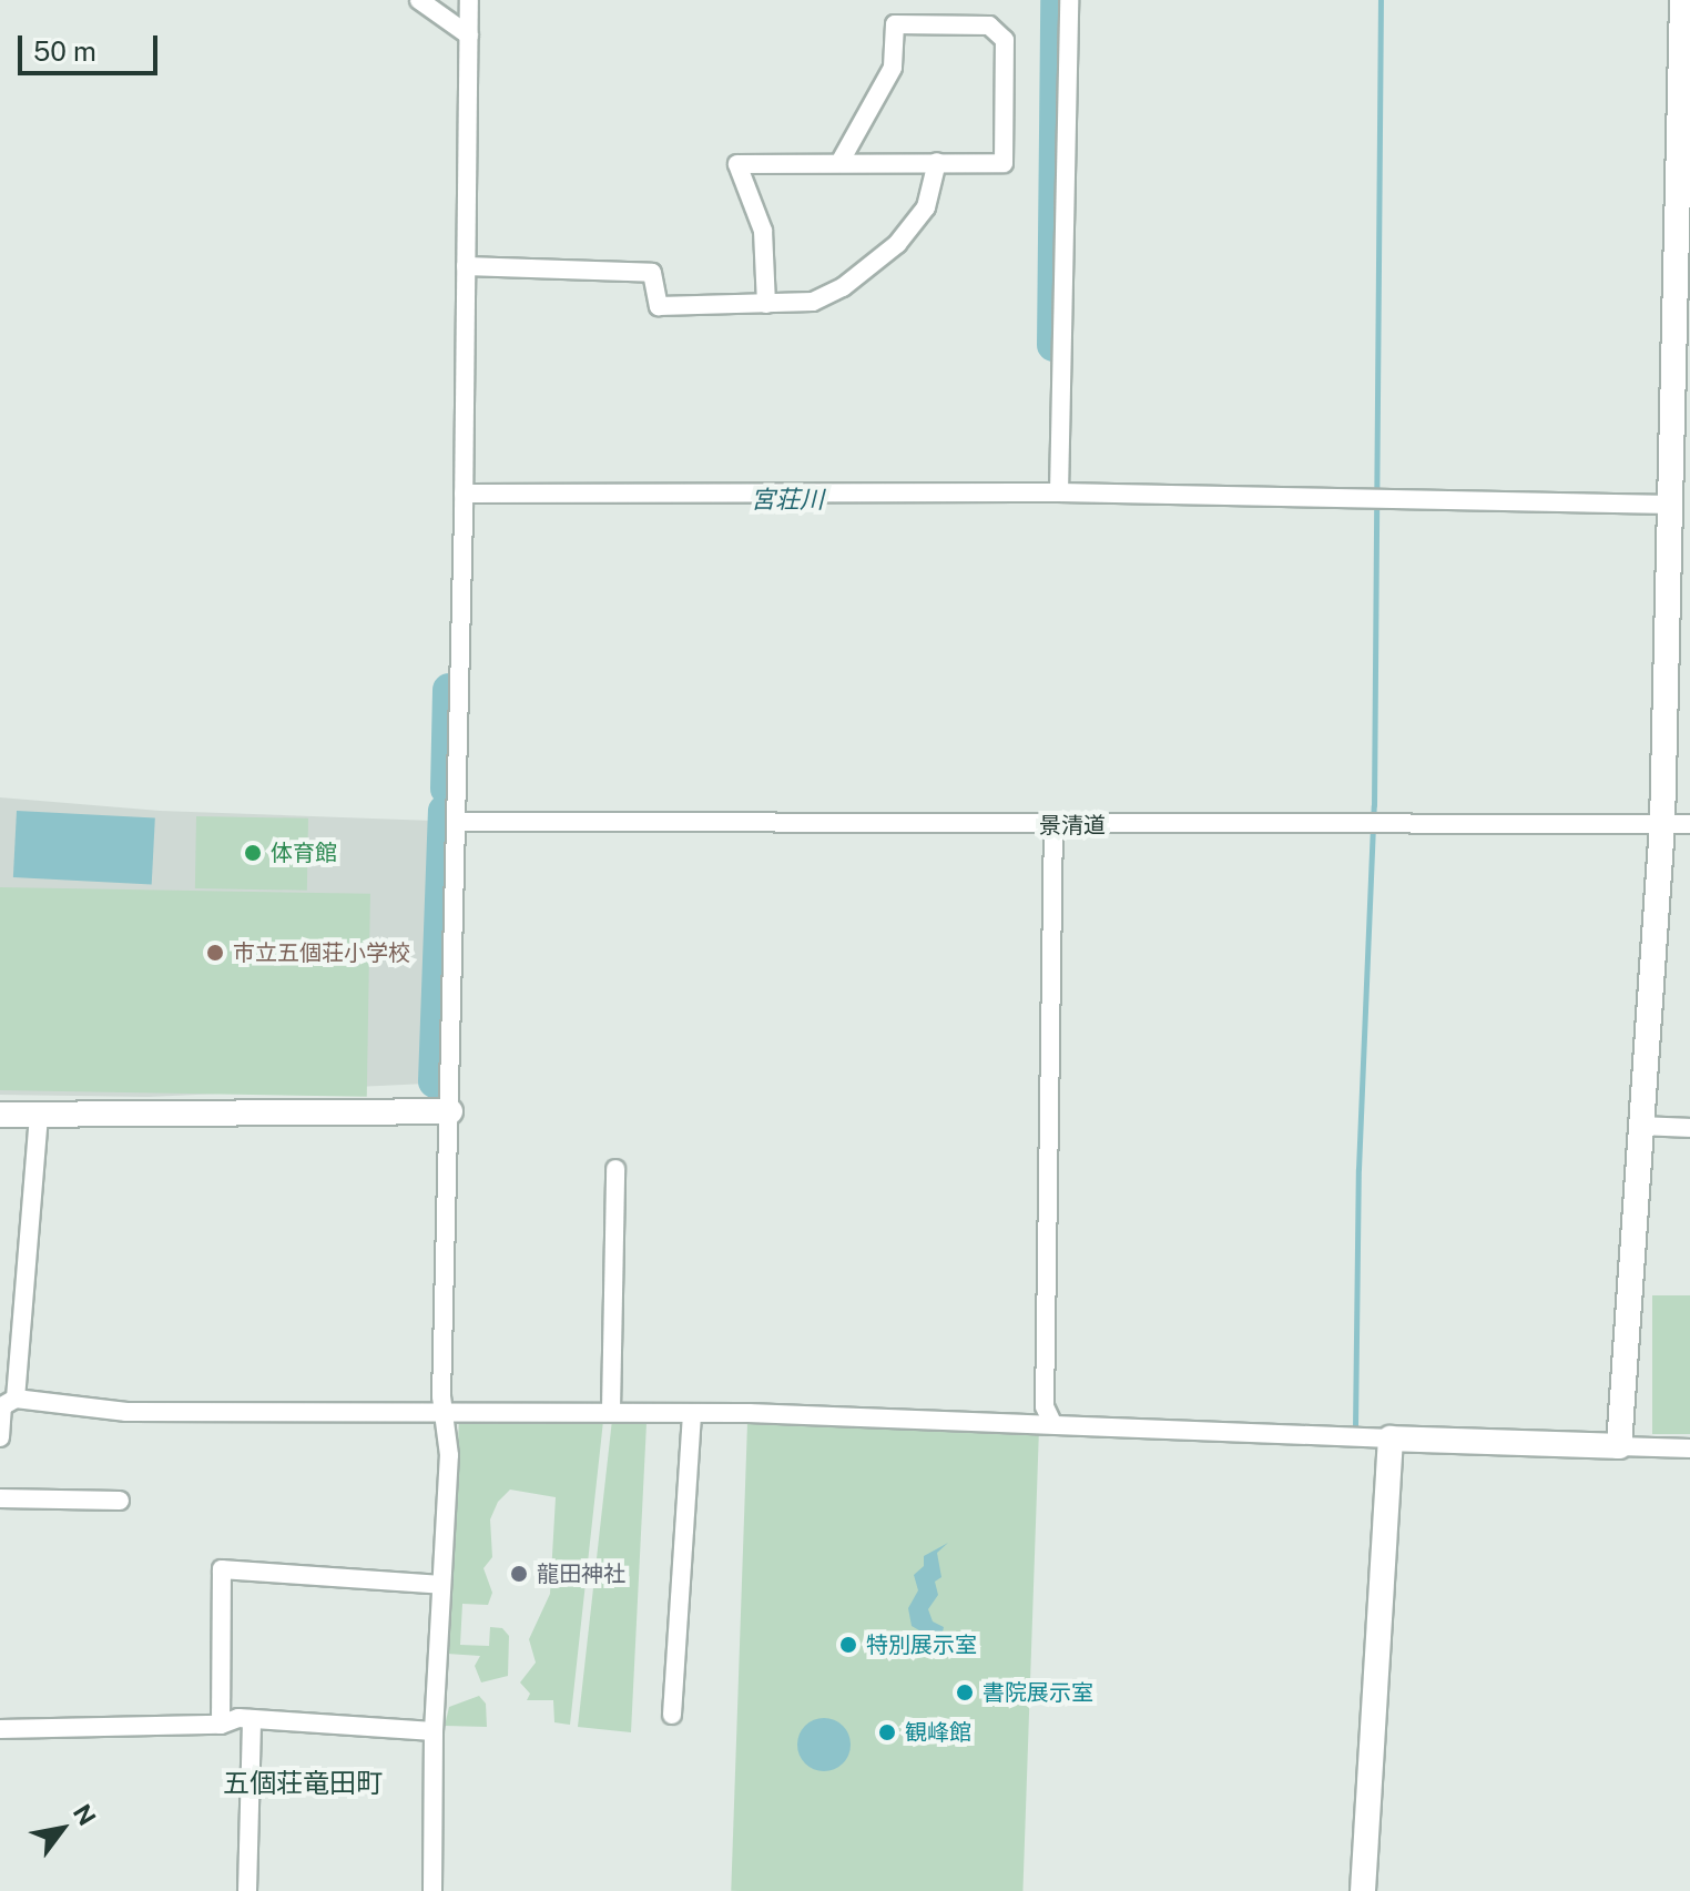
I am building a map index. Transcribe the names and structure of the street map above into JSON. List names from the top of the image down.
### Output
{
  "streets": {
    "street": ["景清道"]
  },
  "districts": ["五個荘竜田町"],
  "water": ["宮荘川"],
  "places": [
    "体育館",
    "市立五個荘小学校",
    "龍田神社",
    "特別展示室",
    "書院展示室",
    "観峰館"
  ],
  "scale_bar": "50 m",
  "north": "top right"
}
